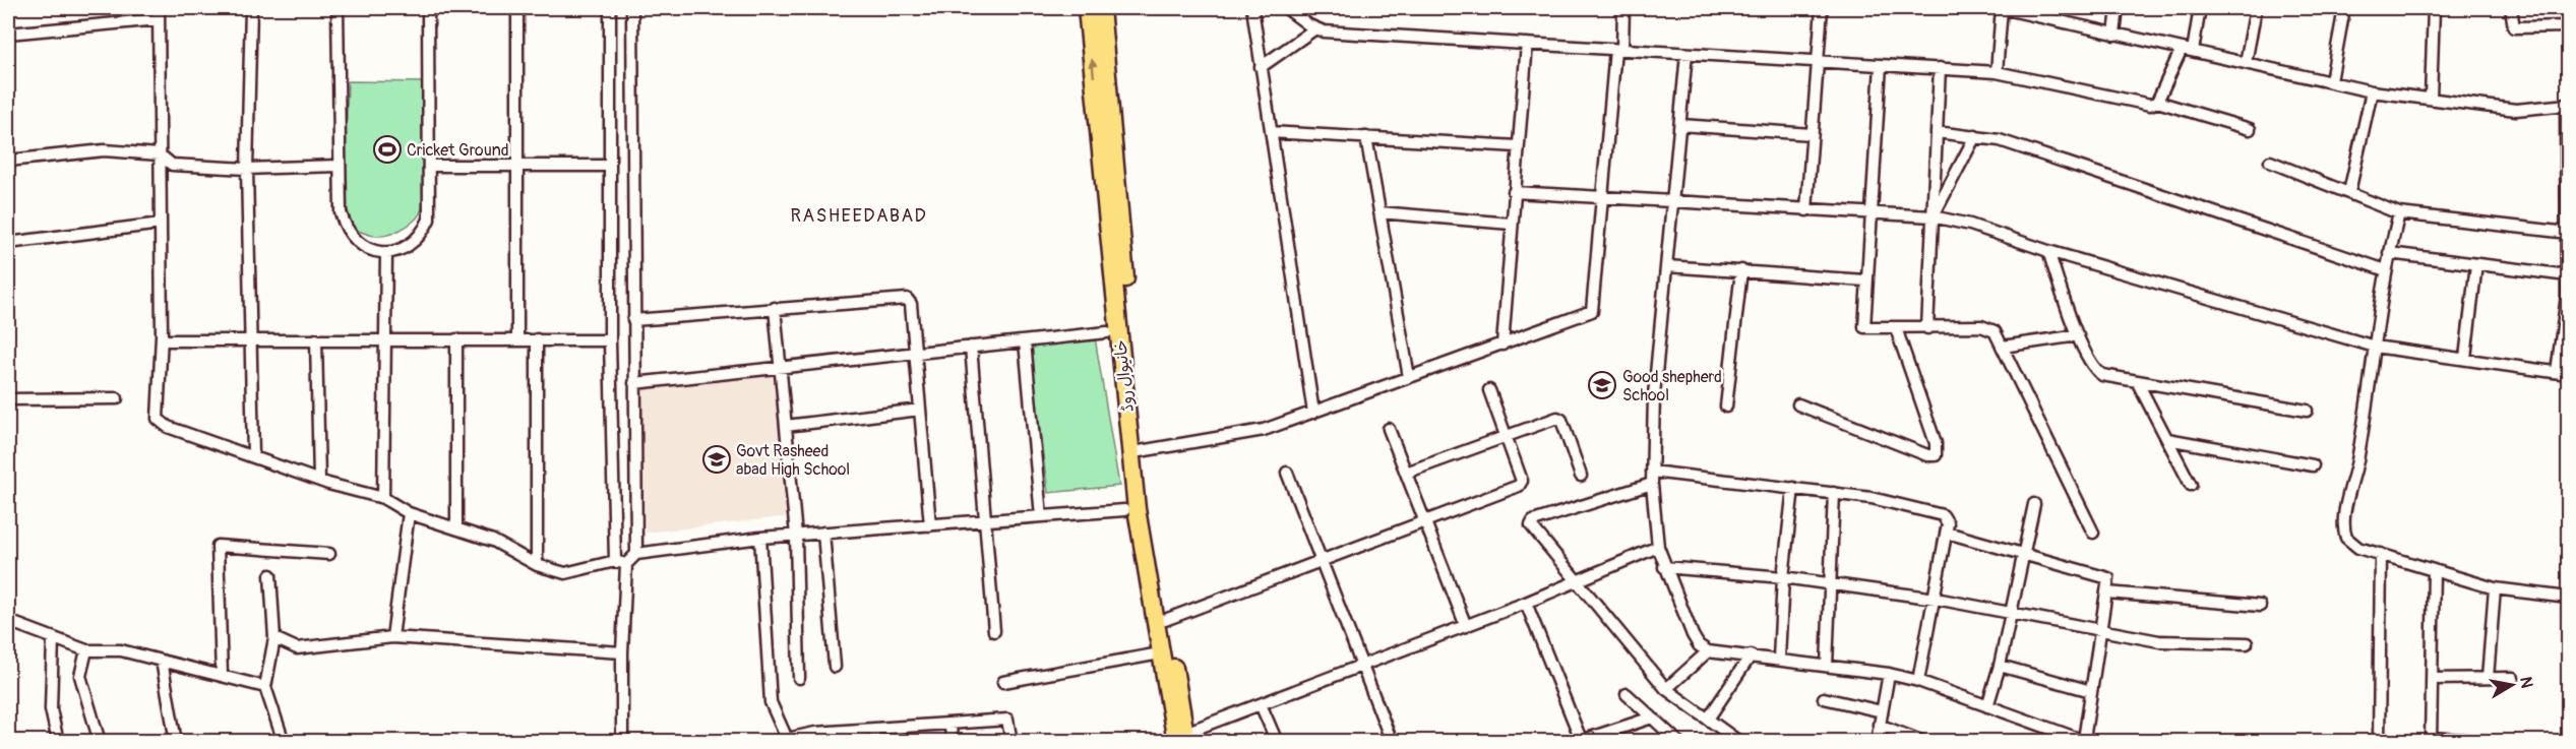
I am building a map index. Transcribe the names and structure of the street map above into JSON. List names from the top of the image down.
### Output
{
  "streets": {
    "main road": ["خانیوال روڈ"]
  },
  "districts": ["RASHEEDABAD"],
  "places": {
    "sports": ["Cricket Ground"],
    "school or university": ["Good shepherd School", "Govt Rasheed abad High School"]
  },
  "north": "right"
}
